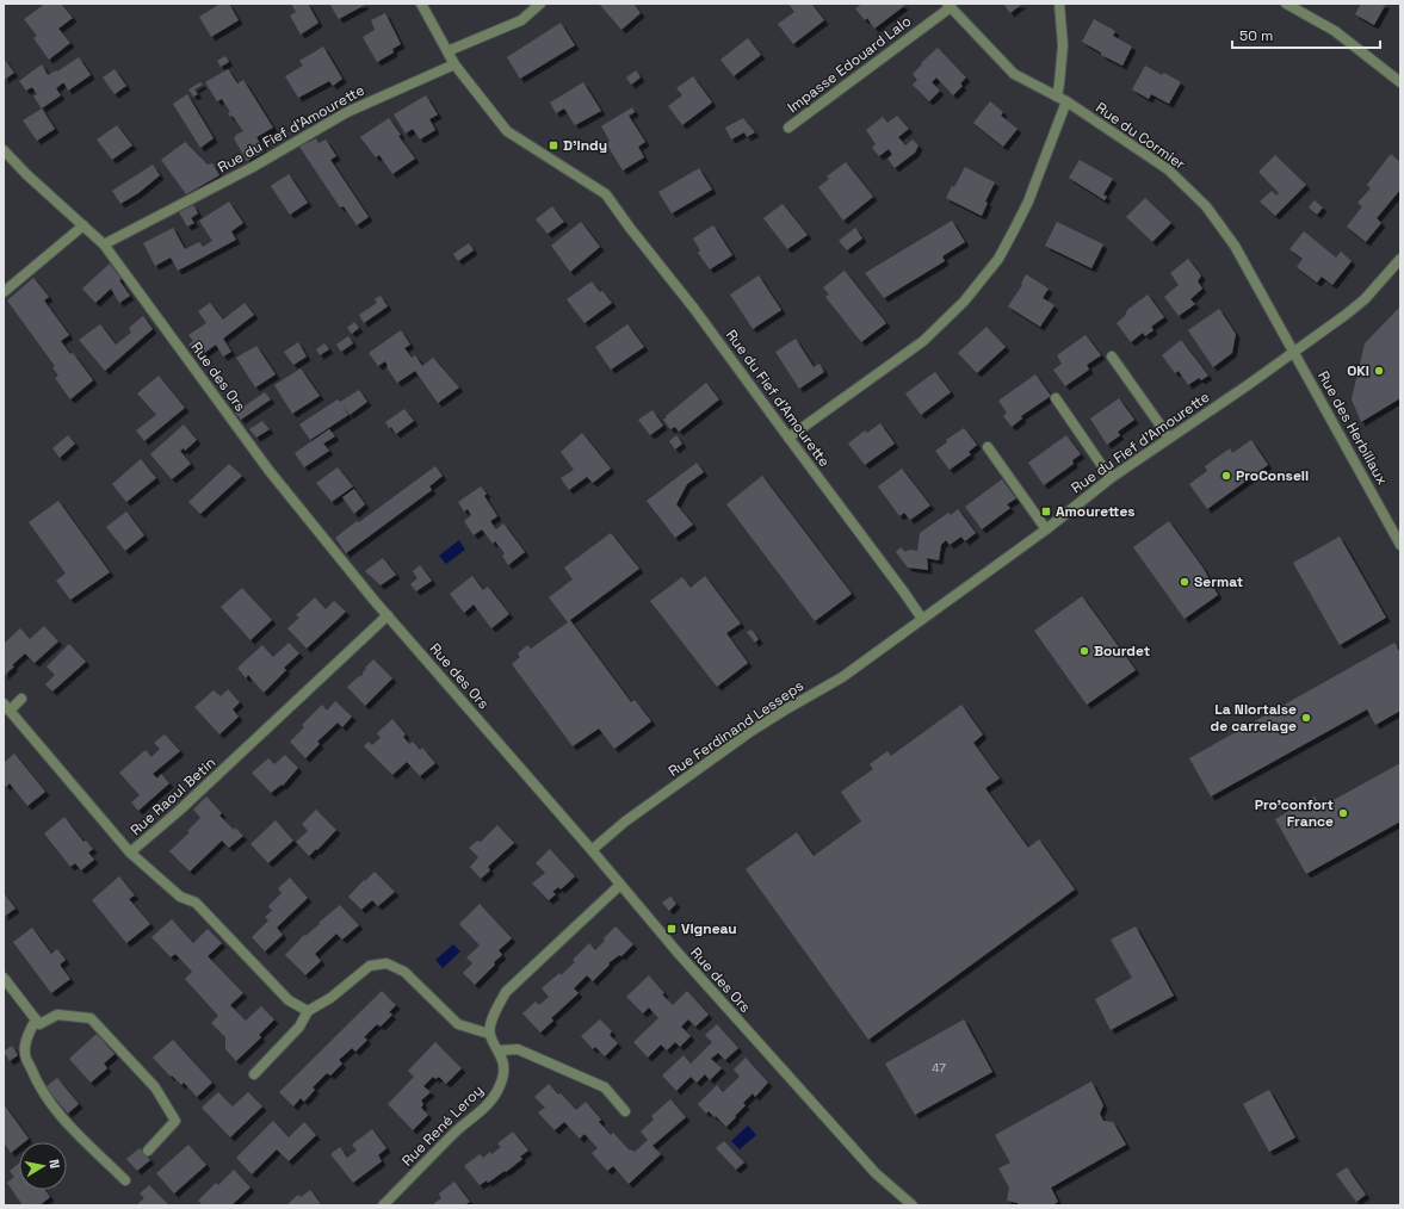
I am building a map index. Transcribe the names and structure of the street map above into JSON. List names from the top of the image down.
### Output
{
  "streets": {
    "street": [
      "Impasse Edouard Lalo",
      "Rue du Fief d'Amourette",
      "Rue du Cormier",
      "Rue des Ors",
      "Rue des Herbillaux",
      "Rue Ferdinand Lesseps",
      "Rue Raoul Betin",
      "Rue René Leroy"
    ]
  },
  "crossings": [
    ["Impasse Edouard Lalo", "Rue du Cormier"],
    ["Rue du Fief d'Amourette", "Rue du Cormier"],
    ["Rue du Fief d'Amourette", "Rue des Ors"],
    ["Rue du Fief d'Amourette", "Rue des Herbillaux"],
    ["Rue du Fief d'Amourette", "Rue Ferdinand Lesseps"],
    ["Rue du Cormier", "Rue des Herbillaux"],
    ["Rue des Ors", "Rue Ferdinand Lesseps"],
    ["Rue des Ors", "Rue Raoul Betin"]
  ],
  "places": {
    "transit": ["D'Indy", "Amourettes", "Vigneau"],
    "other": [
      "OKI",
      "ProConseil",
      "Sermat",
      "Bourdet",
      "La Niortaise de carrelage",
      "Pro'confort France"
    ]
  },
  "house_numbers": ["47"],
  "scale_bar": "50 m",
  "north": "right"
}
